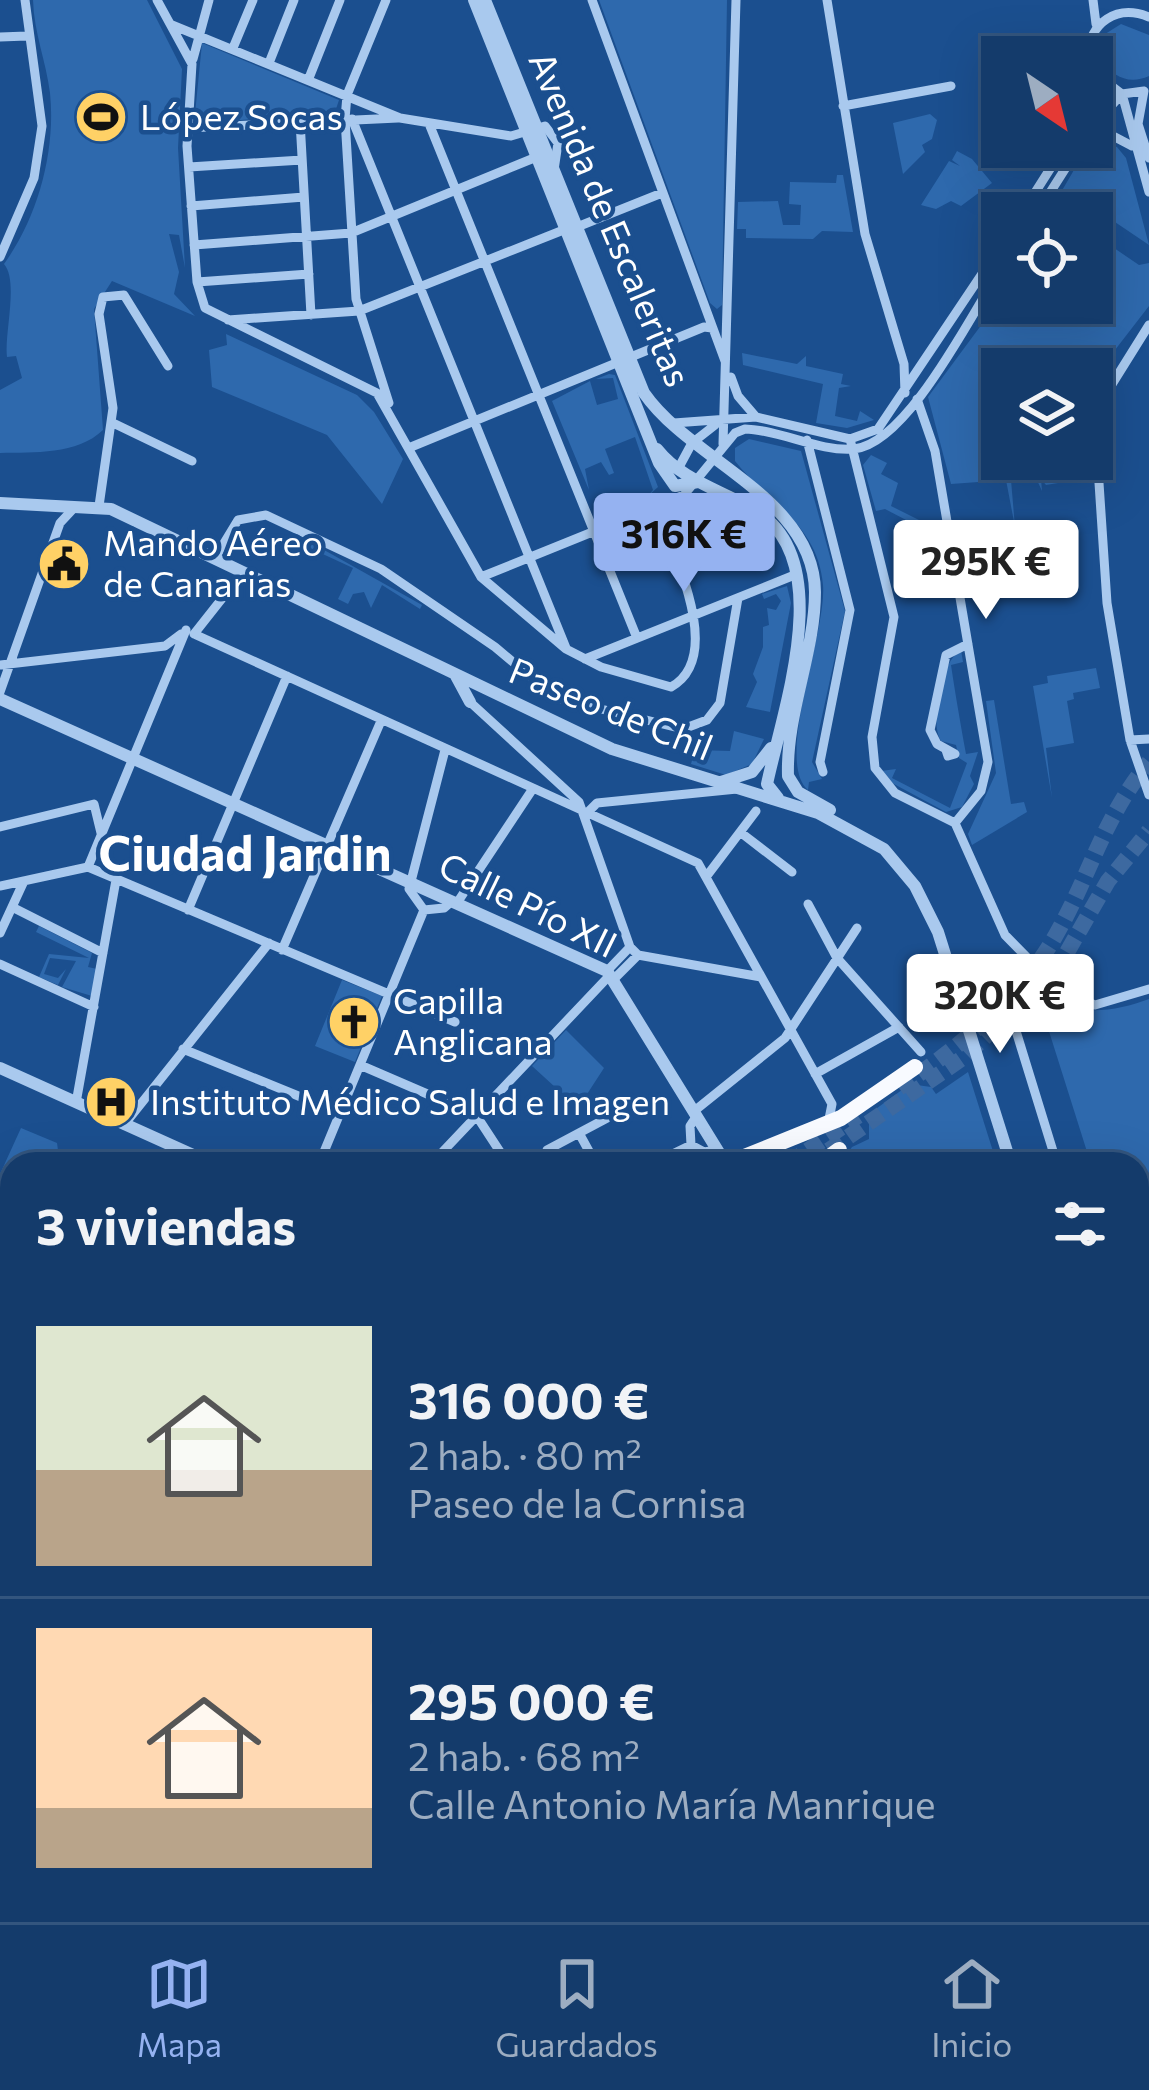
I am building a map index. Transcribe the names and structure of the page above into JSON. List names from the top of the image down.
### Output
{
  "streets": {
    "street": ["Avenida de Escaleritas", "Paseo de Chil", "Calle Pío XII"]
  },
  "crossings": [
    ["Avenida de Escaleritas", "Paseo de Chil"]
  ],
  "districts": ["Ciudad Jardin"],
  "places": {
    "sports": ["López Socas"],
    "public building": ["Mando Aéreo de Canarias"],
    "church": ["Capilla Anglicana"],
    "hospital": ["Instituto Médico Salud e Imagen"]
  },
  "north": "bottom right",
  "page": {
    "price": ["316K €", "295K €", "320K €"],
    "heading": "3 viviendas",
    "list": [
      {
        "name": "316 000 €",
        "note": "2 hab. · 80 m² · Paseo de la Cornisa"
      },
      {
        "name": "295 000 €",
        "note": "2 hab. · 68 m² · Calle Antonio María Manrique"
      }
    ],
    "tabs": ["Mapa", "Guardados", "Inicio"]
  }
}
